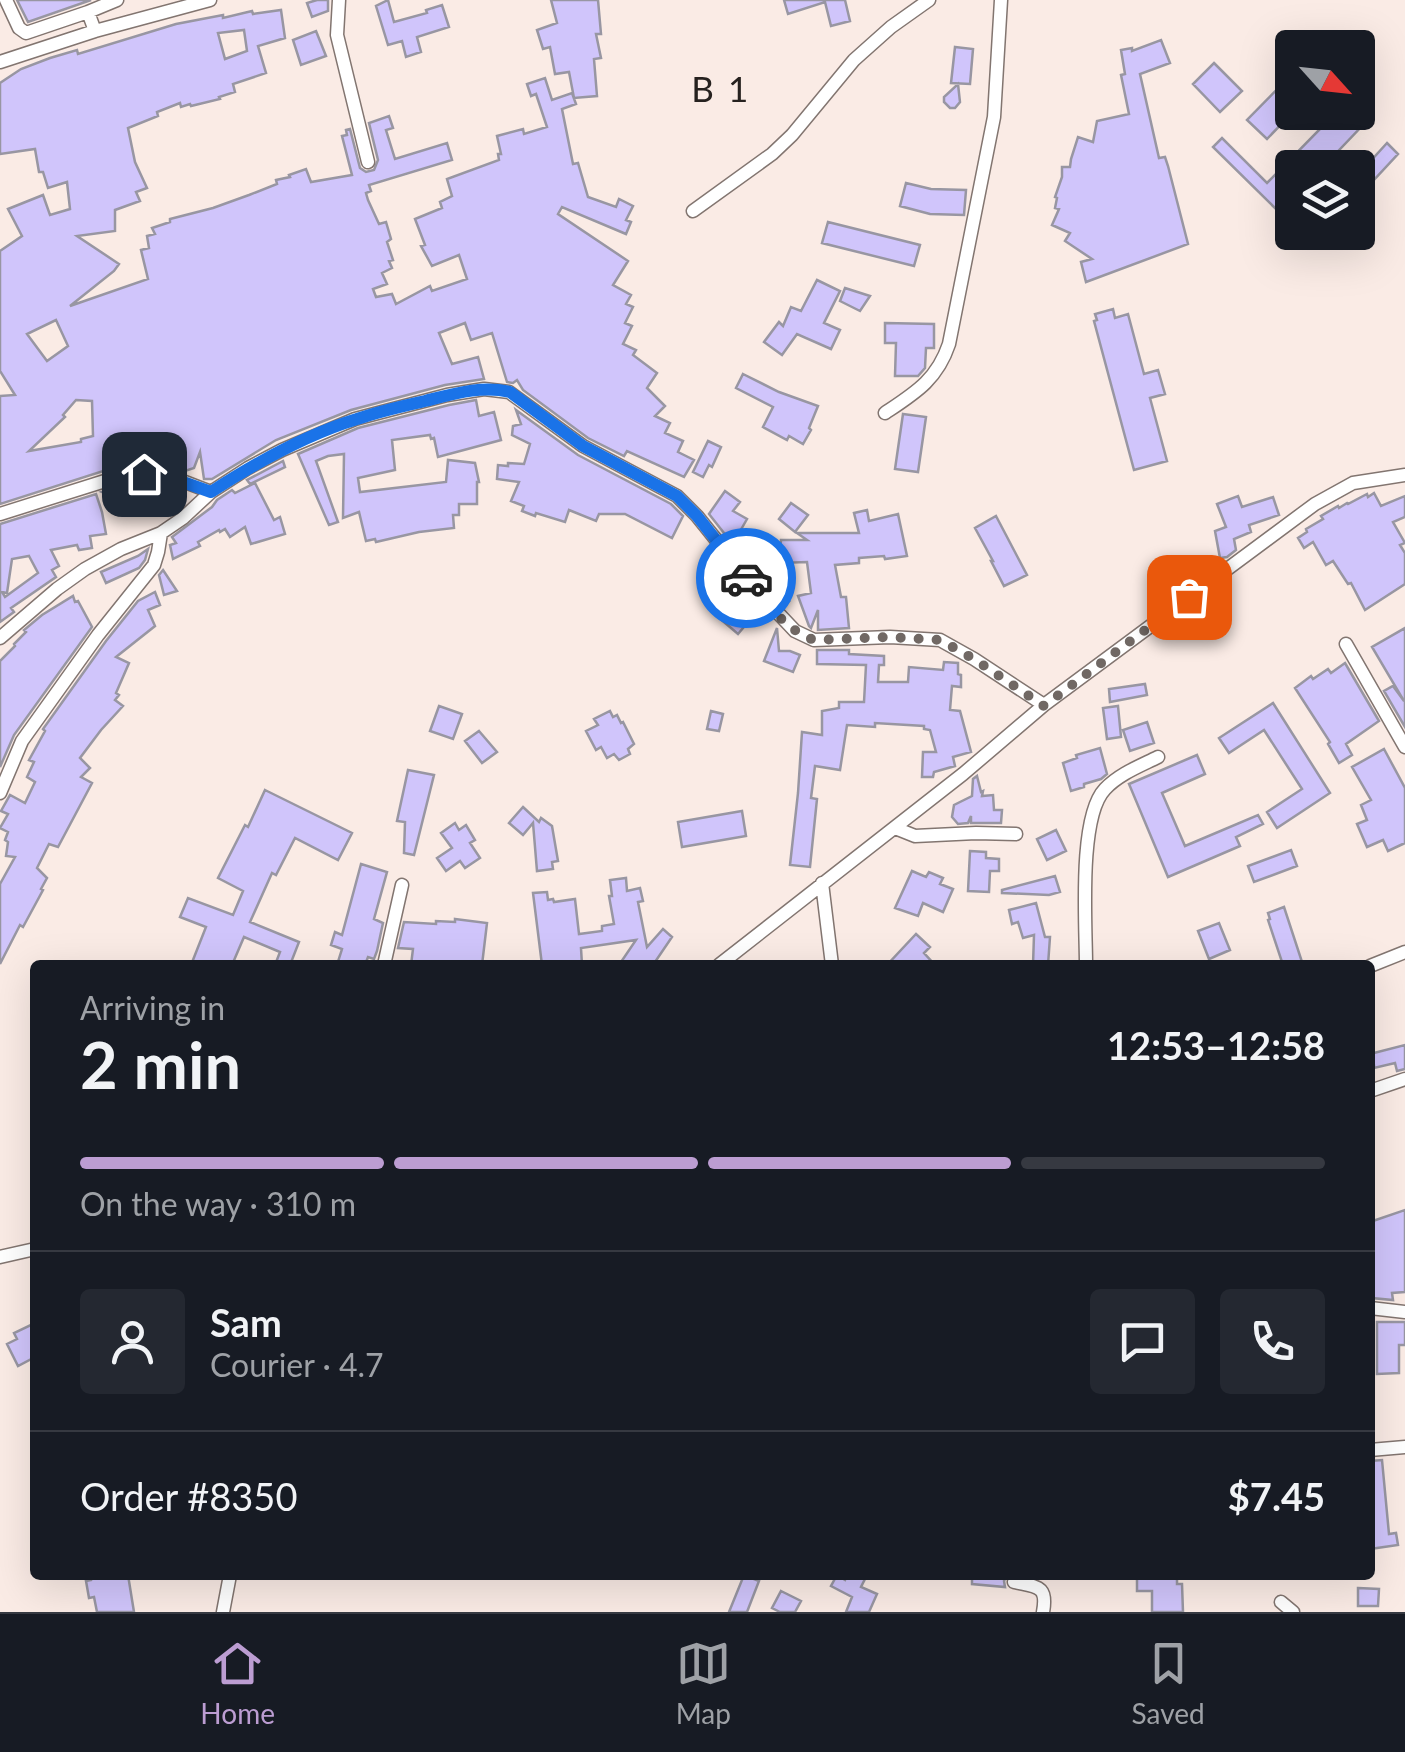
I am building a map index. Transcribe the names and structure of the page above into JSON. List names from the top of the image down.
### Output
{
  "districts": ["B 1"],
  "north": "bottom right",
  "page": {
    "heading": ["2 min", "Arriving in", "12:53–12:58"],
    "panel": [
      "Sam",
      "Courier · 4.7",
      "Order #8350",
      "$7.45"
    ],
    "bar": "On the way · 310 m",
    "tabs": ["Home", "Map", "Saved"]
  }
}
